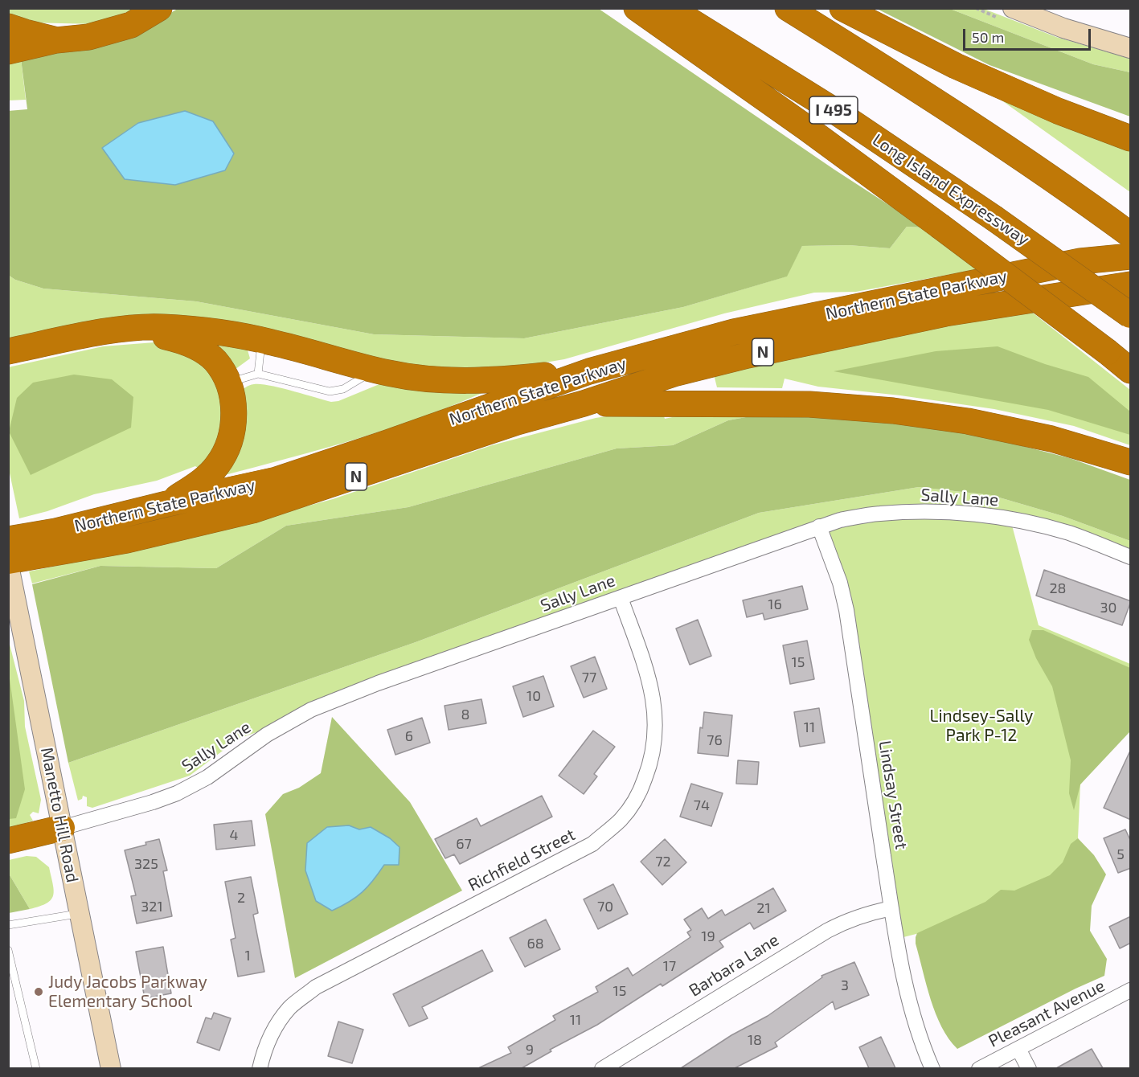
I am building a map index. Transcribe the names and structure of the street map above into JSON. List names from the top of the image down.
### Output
{
  "streets": {
    "highway": [
      "I 495",
      "Long Island Expressway",
      "Northern State Parkway",
      "N"
    ],
    "main road": ["Manetto Hill Road"],
    "street": [
      "Sally Lane",
      "Lindsay Street",
      "Richfield Street",
      "Barbara Lane",
      "Pleasant Avenue"
    ]
  },
  "crossings": [
    ["Northern State Parkway", "Manetto Hill Road"],
    ["Sally Lane", "Lindsay Street"],
    ["Sally Lane", "Manetto Hill Road"],
    ["Sally Lane", "Richfield Street"],
    ["Lindsay Street", "Barbara Lane"]
  ],
  "parks": ["Lindsey-Sally Park P-12"],
  "places": ["Judy Jacobs Parkway Elementary School"],
  "house_numbers": [
    "28",
    "16",
    "30",
    "15",
    "77",
    "10",
    "8",
    "11",
    "6",
    "76",
    "74",
    "4",
    "67",
    "5",
    "72",
    "325",
    "2",
    "321",
    "70",
    "21",
    "19",
    "68",
    "1",
    "17",
    "3",
    "15",
    "11",
    "18",
    "9"
  ],
  "scale_bar": "50 m"
}
